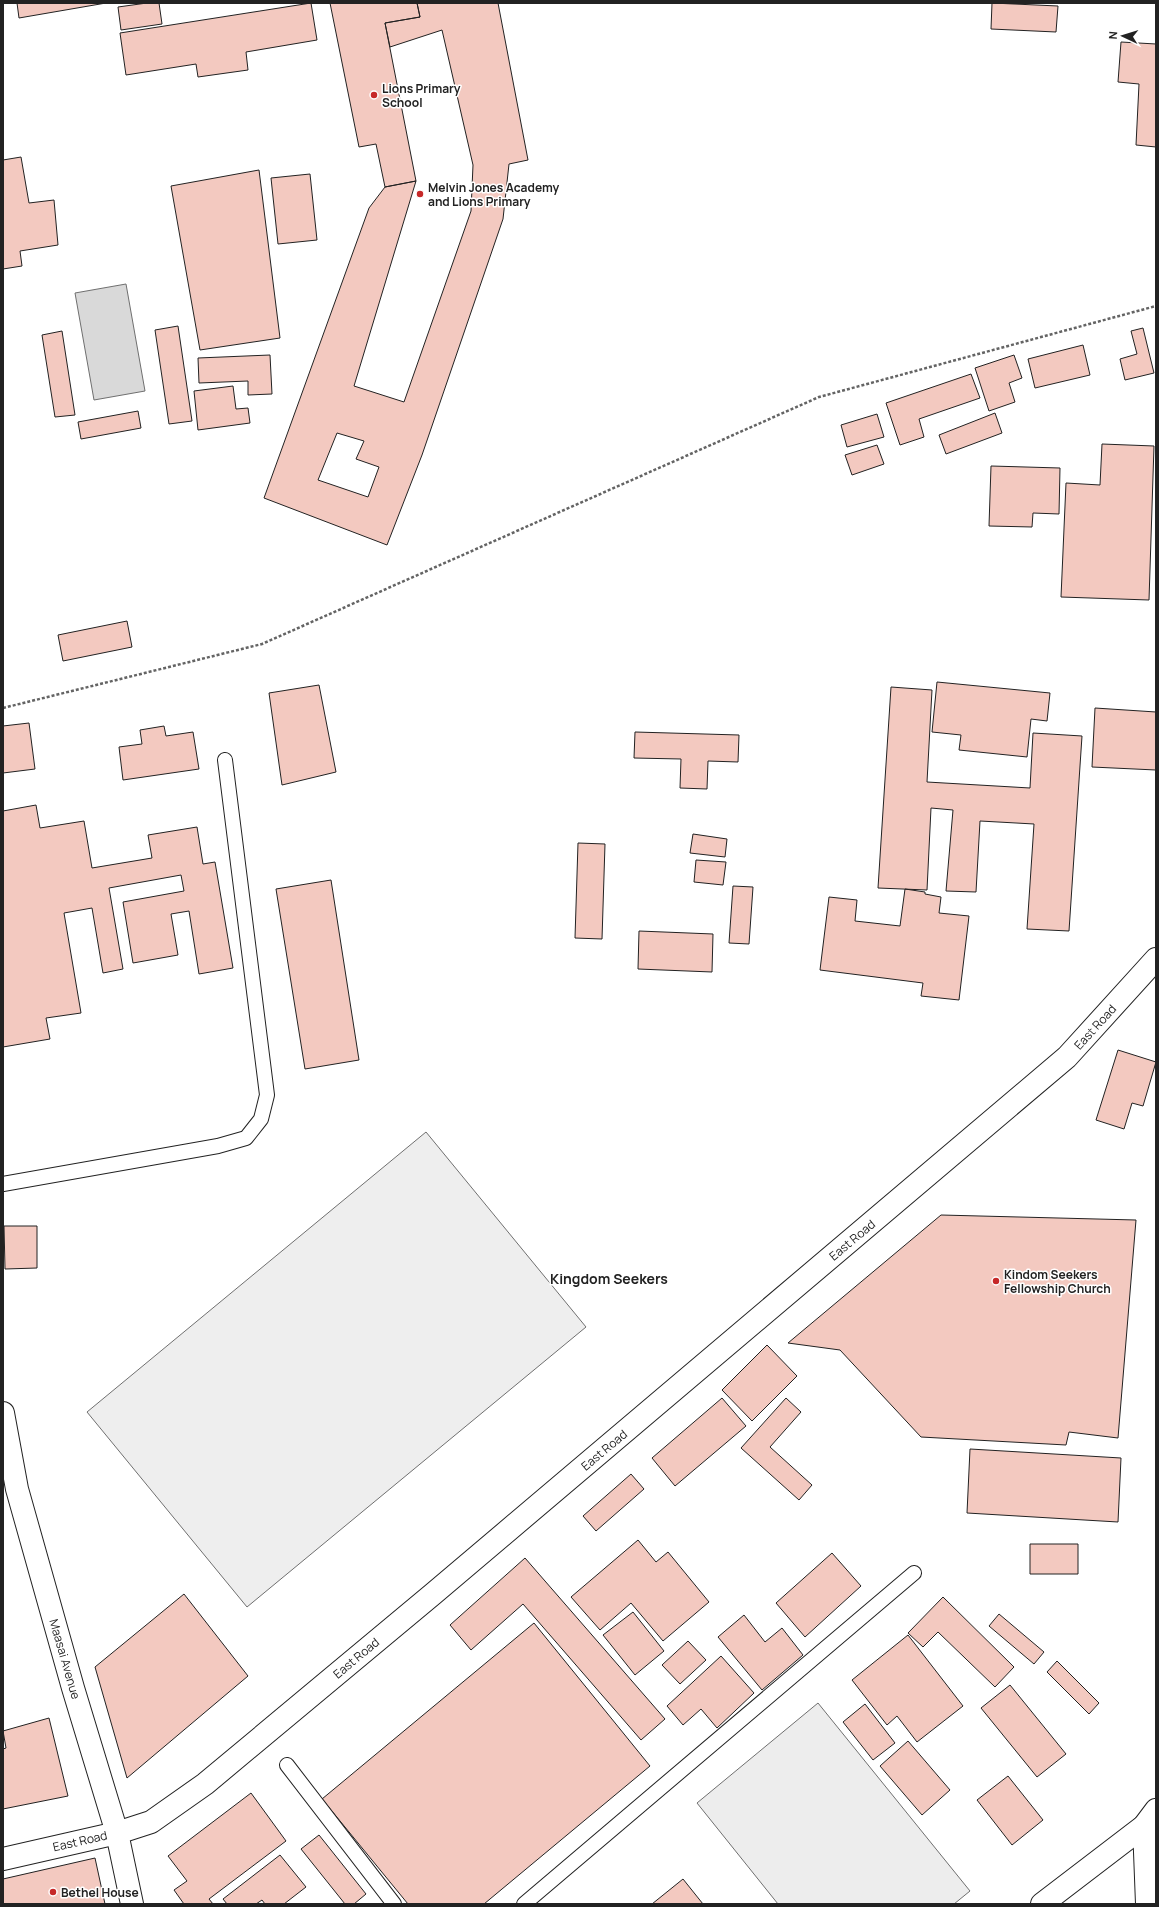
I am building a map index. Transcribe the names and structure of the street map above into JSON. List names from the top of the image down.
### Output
{
  "streets": {
    "street": ["East Road", "Maasai Avenue"]
  },
  "crossings": [
    ["East Road", "Maasai Avenue"]
  ],
  "districts": ["Kingdom Seekers"],
  "places": [
    "Lions Primary School",
    "Melvin Jones Academy and Lions Primary",
    "Kindom Seekers Fellowship Church",
    "Bethel House"
  ],
  "north": "left"
}
